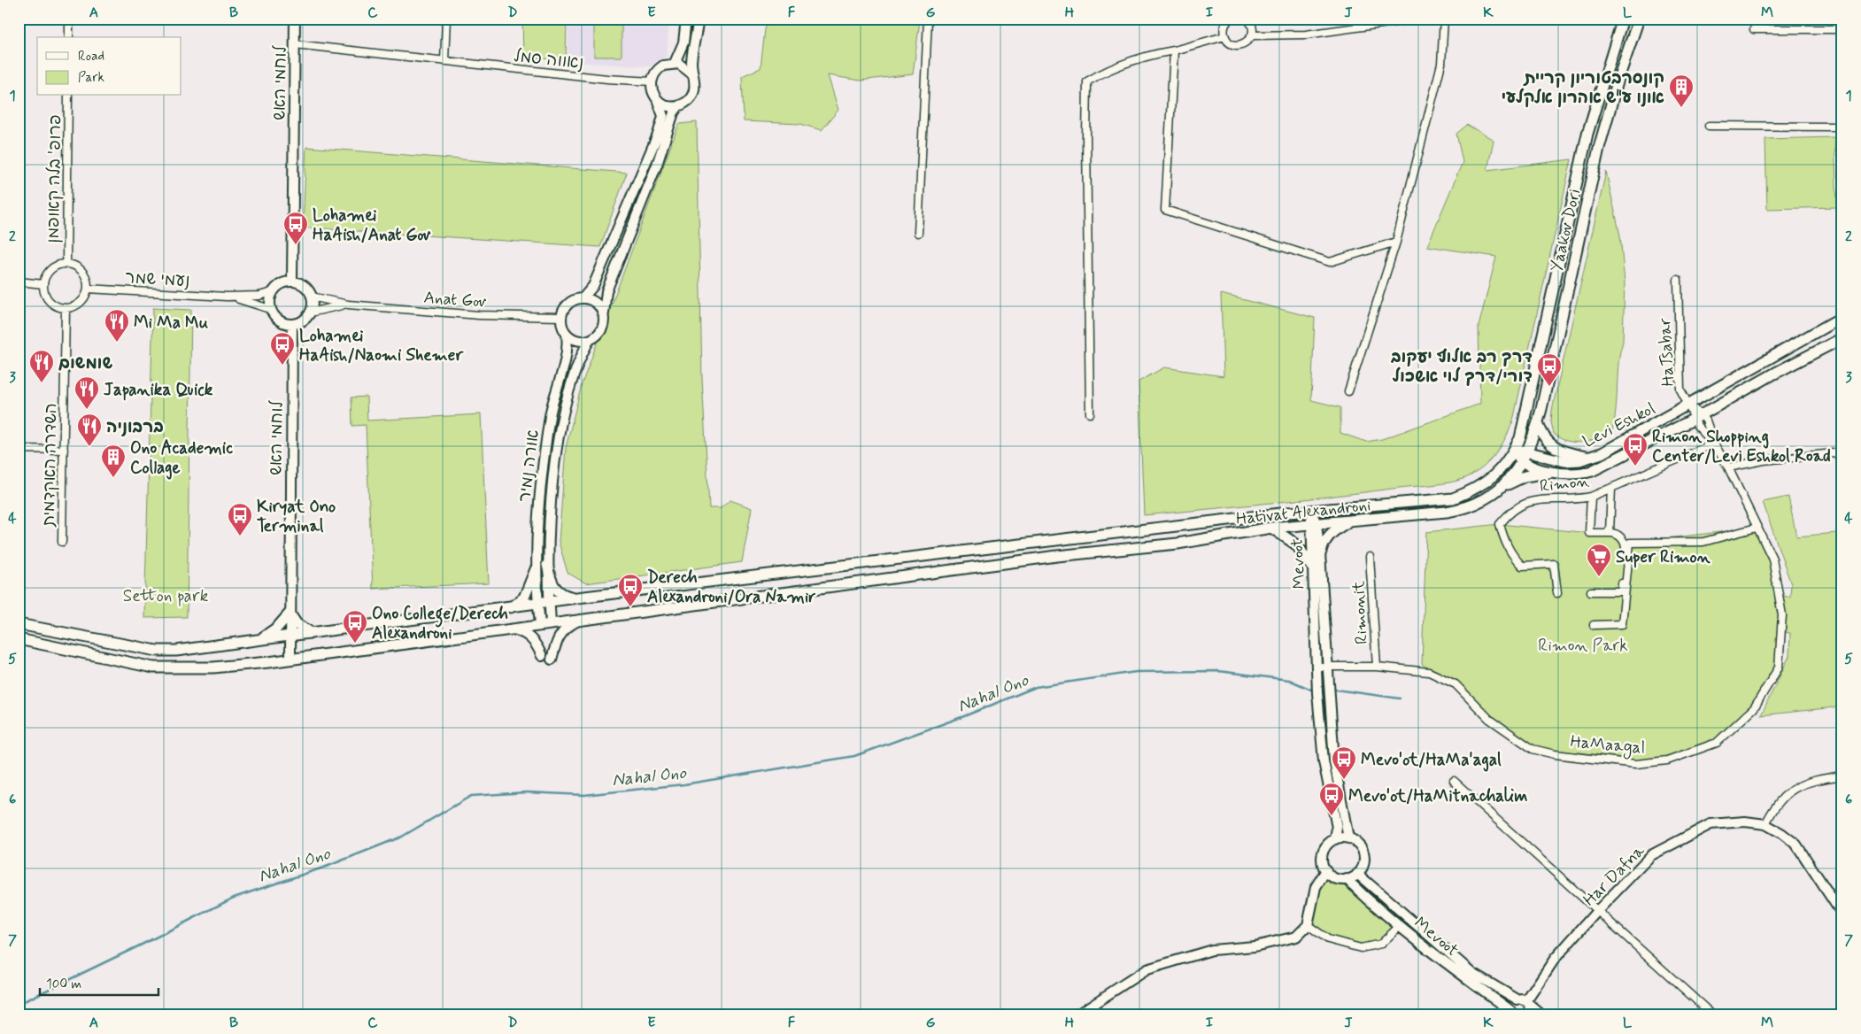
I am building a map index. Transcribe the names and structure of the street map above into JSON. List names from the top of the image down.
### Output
{
  "streets": {
    "main road": ["Yaakov Dori", "Levi Eshkol", "Hativat Alexandroni"],
    "street": [
      "נאווה סמל",
      "לוחמי האש",
      "פרופ' בלה קאופמן",
      "נעמי שמר",
      "Anat Gov",
      "HaTsabar",
      "השדרה האקדמית",
      "אורה נמיר",
      "Rimon",
      "Mevoot",
      "Rimonit",
      "HaMaagal",
      "Har Dafna"
    ]
  },
  "crossings": [
    ["נאווה סמל", "לוחמי האש"],
    ["לוחמי האש", "נעמי שמר"],
    ["לוחמי האש", "Anat Gov"],
    ["לוחמי האש", "Hativat Alexandroni"],
    ["פרופ' בלה קאופמן", "נעמי שמר"],
    ["פרופ' בלה קאופמן", "השדרה האקדמית"],
    ["Yaakov Dori", "Levi Eshkol"],
    ["Yaakov Dori", "Hativat Alexandroni"],
    ["נעמי שמר", "Anat Gov"],
    ["נעמי שמר", "השדרה האקדמית"],
    ["Anat Gov", "אורה נמיר"],
    ["HaTsabar", "Levi Eshkol"],
    ["HaTsabar", "HaMaagal"],
    ["Levi Eshkol", "Hativat Alexandroni"],
    ["Levi Eshkol", "HaMaagal"],
    ["אורה נמיר", "Hativat Alexandroni"],
    ["Rimon", "HaMaagal"],
    ["Hativat Alexandroni", "Mevoot"],
    ["Mevoot", "HaMaagal"],
    ["Mevoot", "Har Dafna"],
    ["Rimonit", "HaMaagal"]
  ],
  "water": ["Nahal Ono"],
  "parks": ["Setton park", "Rimon Park"],
  "places": {
    "building": ["קונסרבטוריון קריית אונו ע\"ש אהרון אלקלעי", "Ono Academic Collage"],
    "bus stop": [
      "Lohamei HaAish/Anat Gov",
      "Lohamei HaAish/Naomi Shemer",
      "דרך רב אלוף יעקוב דורי/דרך לוי אשכול",
      "Rimon Shopping Center/Levi Eshkol Road",
      "Kiryat Ono Terminal",
      "Derech Alexandroni/Ora Namir",
      "Ono College/Derech Alexandroni",
      "Mevo'ot/HaMa'agal",
      "Mevo'ot/HaMitnachalim"
    ],
    "restaurant": [
      "Mi Ma Mu",
      "שומשום",
      "Japanika Quick",
      "ברבוניה"
    ],
    "supermarket": ["Super Rimon"]
  },
  "legend": ["Road", "Park"],
  "scale_bar": "100 m",
  "grid": {
    "columns": [
      "A",
      "B",
      "C",
      "D",
      "E",
      "F",
      "G",
      "H",
      "I",
      "J",
      "K",
      "L",
      "M"
    ],
    "rows": [
      "1",
      "2",
      "3",
      "4",
      "5",
      "6",
      "7"
    ]
  }
}
